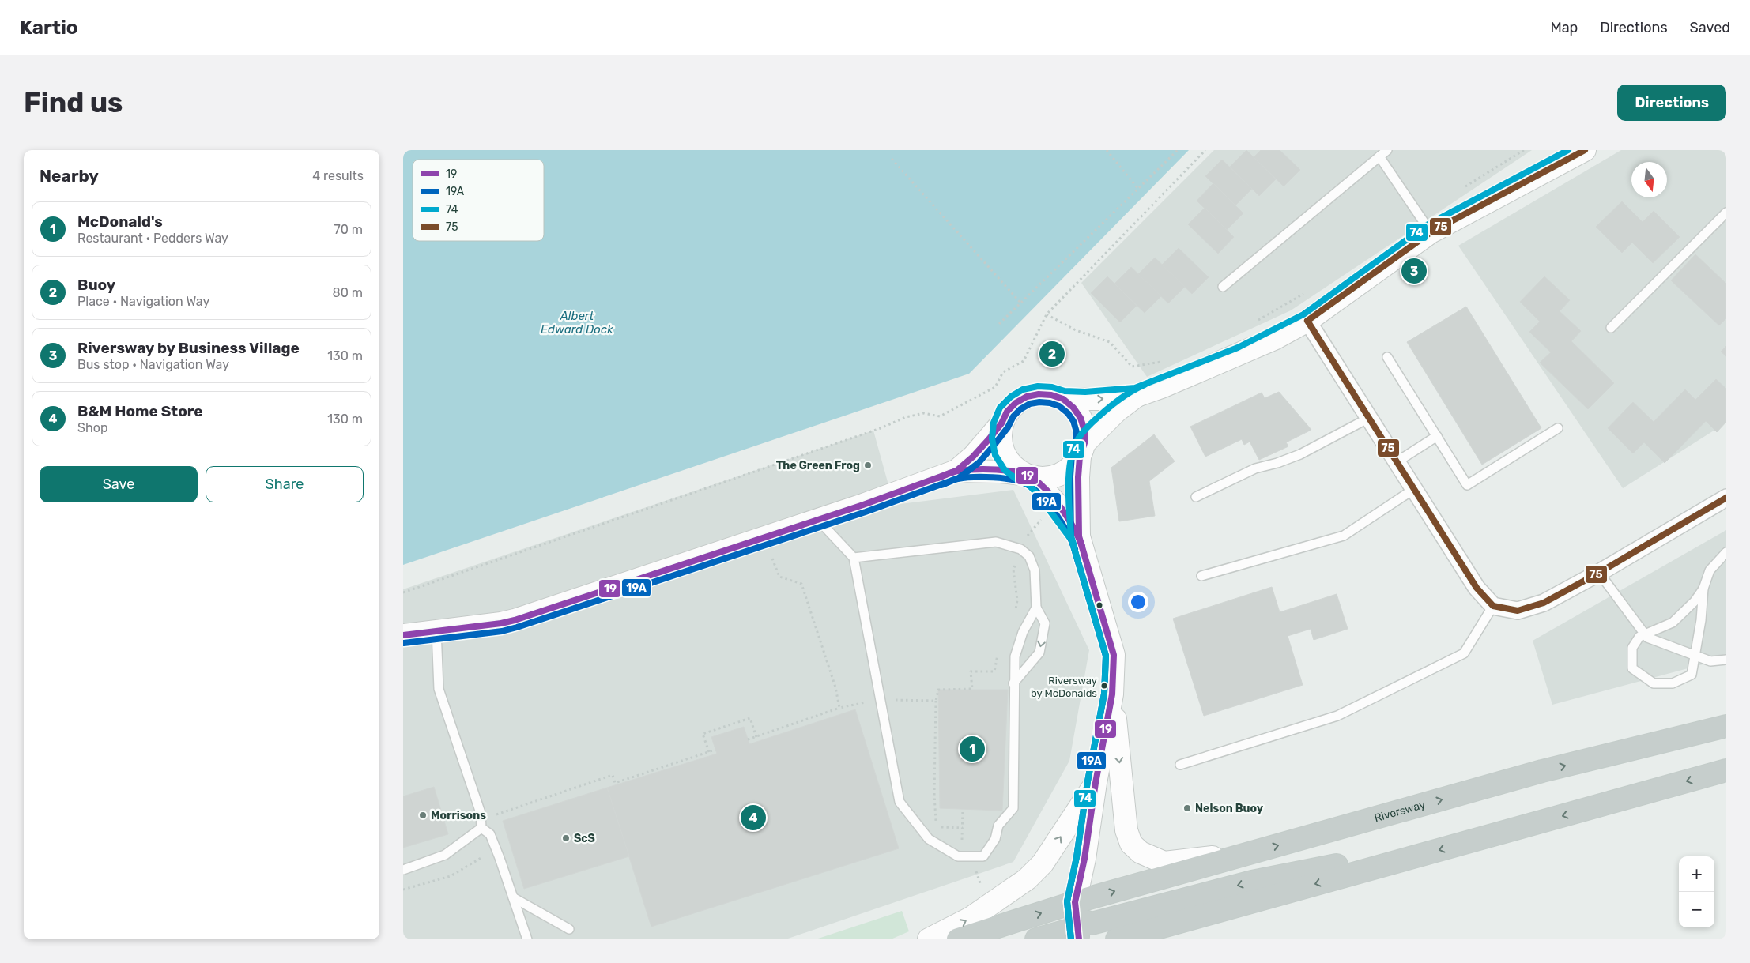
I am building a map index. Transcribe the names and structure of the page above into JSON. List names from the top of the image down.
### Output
{
  "streets": {
    "highway": ["Riversway"]
  },
  "water": ["Albert Edward Dock"],
  "places": [
    "The Green Frog",
    "Riversway by McDonalds",
    "Nelson Buoy",
    "Morrisons",
    "ScS"
  ],
  "lines": [
    "transit line 74",
    "transit line 75",
    "transit line 19",
    "transit line 19A"
  ],
  "legend": [
    "19",
    "19A",
    "74",
    "75"
  ],
  "north": "bottom",
  "page": {
    "header": "Kartio",
    "nav": ["Map", "Directions", "Saved"],
    "buttons": [
      "Directions",
      ["Save", "Share"]
    ],
    "title": "Find us",
    "heading": ["Nearby", "4 results"],
    "list": [
      {
        "mark": "1",
        "name": "McDonald's",
        "note": "Restaurant · Pedders Way",
        "value": "70 m"
      },
      {
        "mark": "2",
        "name": "Buoy",
        "note": "Place · Navigation Way",
        "value": "80 m"
      },
      {
        "mark": "3",
        "name": "Riversway by Business Village",
        "note": "Bus stop · Navigation Way",
        "value": "130 m"
      },
      {
        "mark": "4",
        "name": "B&M Home Store",
        "note": "Shop",
        "value": "130 m"
      }
    ],
    "pins": [
      "3",
      "2",
      "1",
      "4"
    ],
    "map_buttons": ["+", "−"]
  }
}
